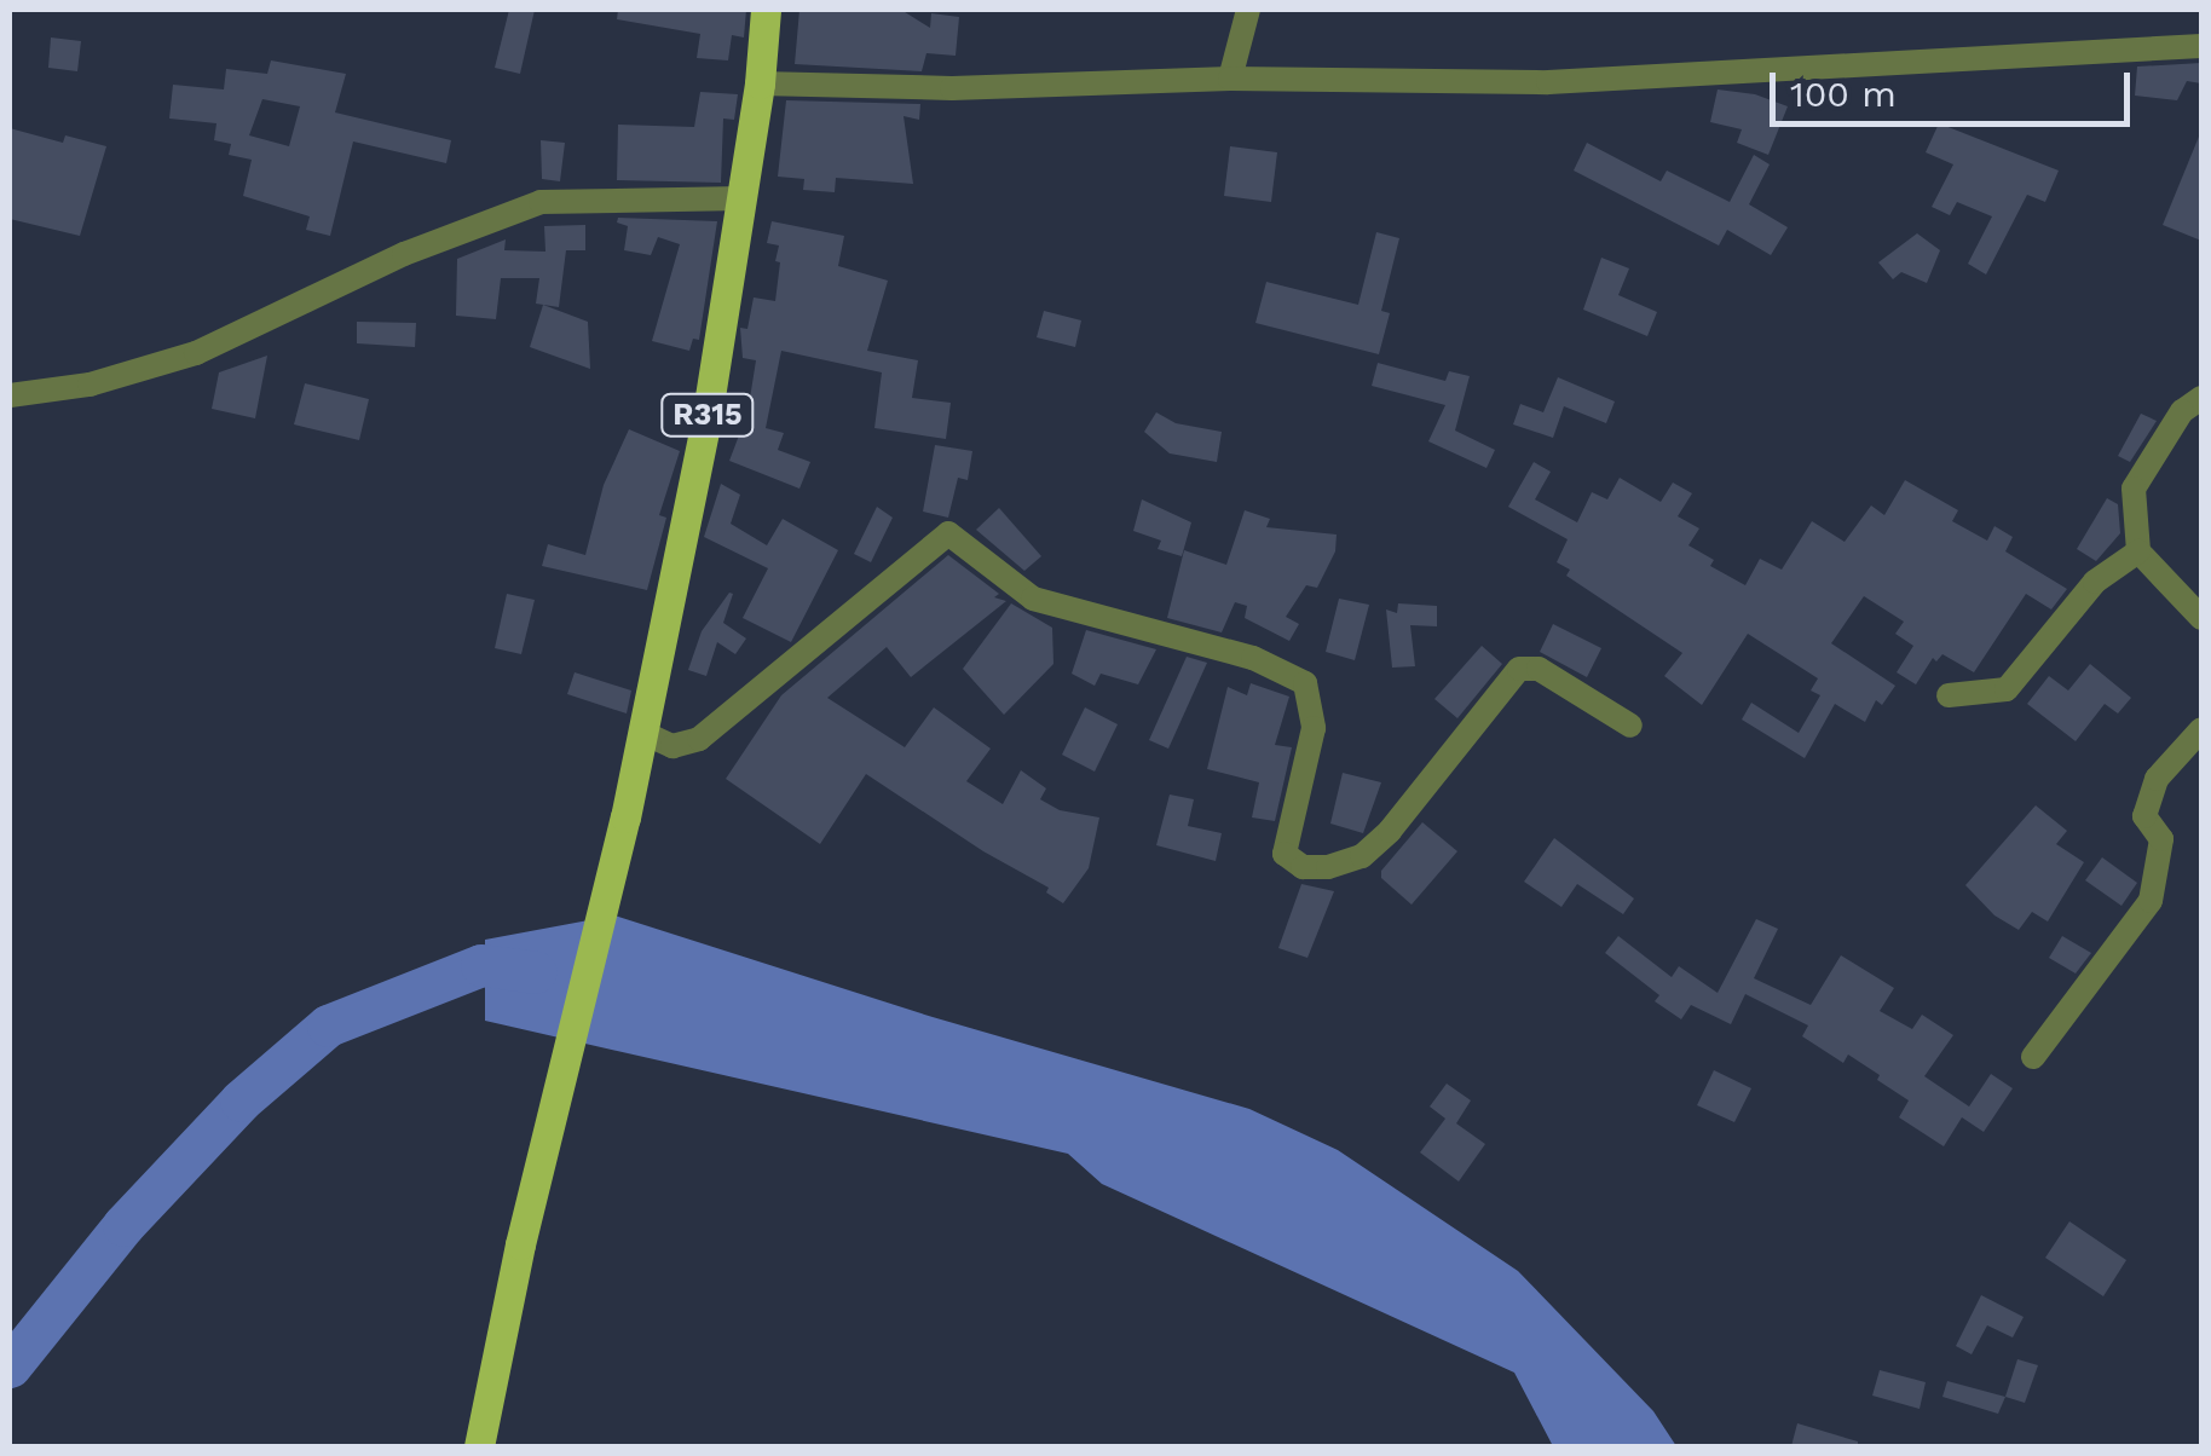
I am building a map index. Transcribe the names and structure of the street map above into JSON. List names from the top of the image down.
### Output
{
  "streets": {
    "main road": ["R315"]
  },
  "scale_bar": "100 m"
}
